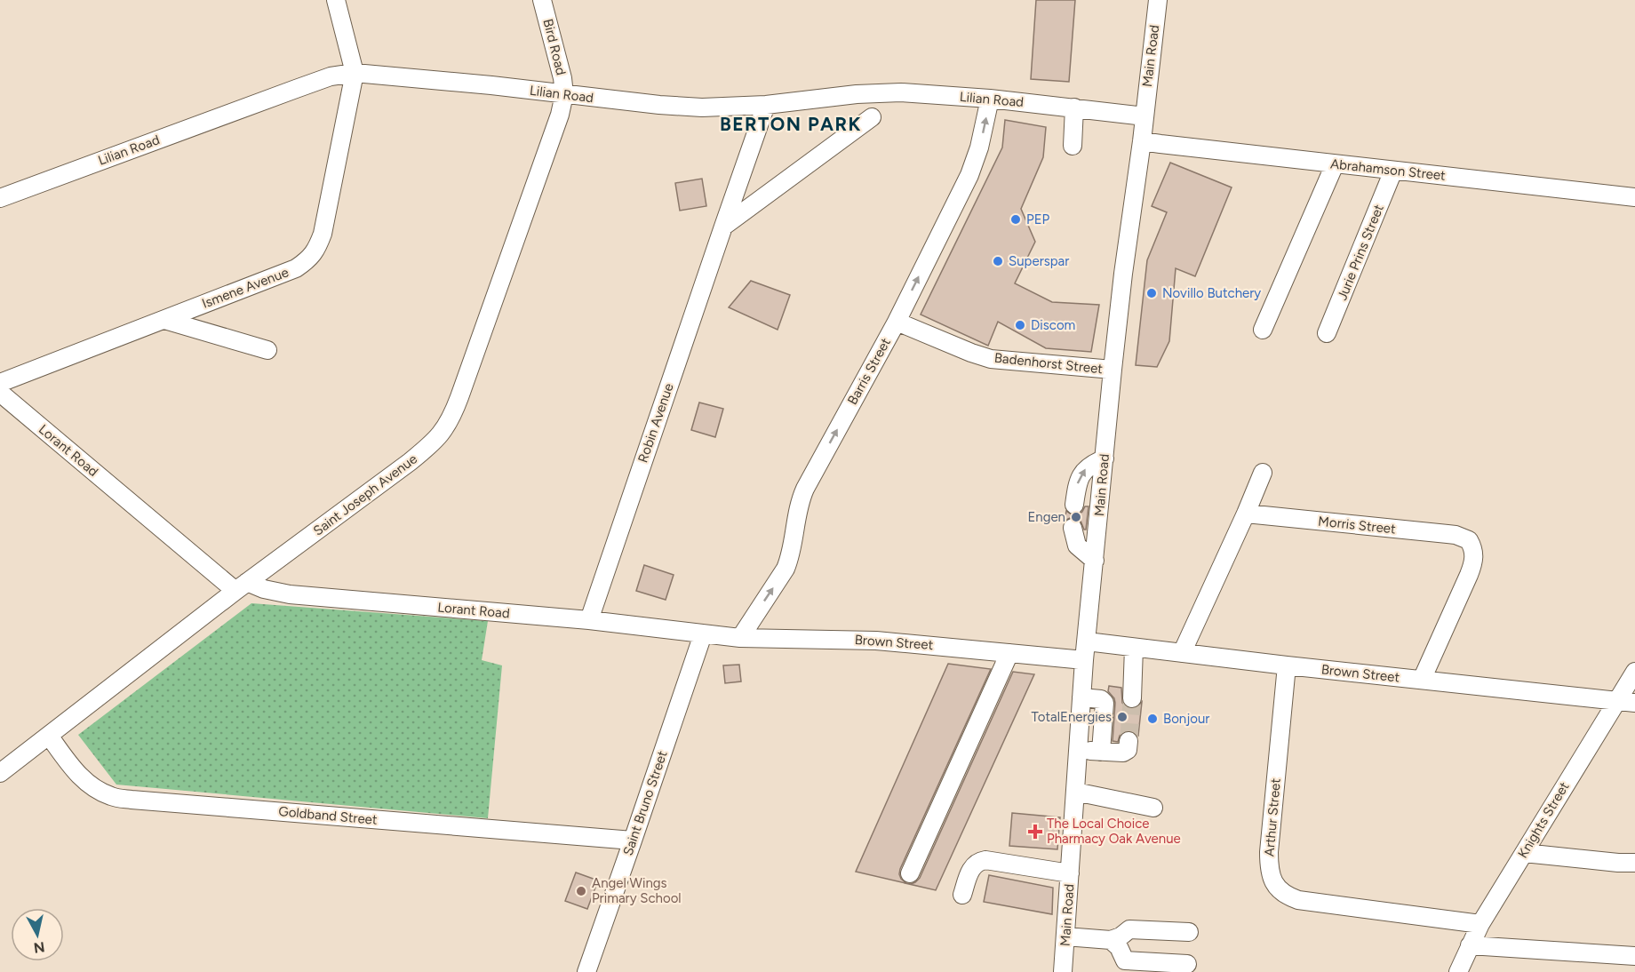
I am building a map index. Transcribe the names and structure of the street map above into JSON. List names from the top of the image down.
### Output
{
  "streets": {
    "street": [
      "Bird Road",
      "Main Road",
      "Lilian Road",
      "Abrahamson Street",
      "Jurie Prins Street",
      "Ismene Avenue",
      "Badenhorst Street",
      "Barris Street",
      "Robin Avenue",
      "Lorant Road",
      "Saint Joseph Avenue",
      "Morris Street",
      "Brown Street",
      "Saint Bruno Street",
      "Goldband Street",
      "Arthur Street",
      "Knights Street"
    ]
  },
  "crossings": [
    ["Bird Road", "Lilian Road"],
    ["Bird Road", "Saint Joseph Avenue"],
    ["Main Road", "Lilian Road"],
    ["Main Road", "Abrahamson Street"],
    ["Main Road", "Badenhorst Street"],
    ["Main Road", "Brown Street"],
    ["Lilian Road", "Ismene Avenue"],
    ["Lilian Road", "Barris Street"],
    ["Lilian Road", "Robin Avenue"],
    ["Lilian Road", "Saint Joseph Avenue"],
    ["Abrahamson Street", "Jurie Prins Street"],
    ["Badenhorst Street", "Barris Street"],
    ["Barris Street", "Brown Street"],
    ["Robin Avenue", "Lorant Road"],
    ["Lorant Road", "Saint Joseph Avenue"],
    ["Lorant Road", "Brown Street"],
    ["Lorant Road", "Saint Bruno Street"],
    ["Saint Joseph Avenue", "Goldband Street"],
    ["Morris Street", "Brown Street"],
    ["Brown Street", "Saint Bruno Street"],
    ["Brown Street", "Arthur Street"],
    ["Brown Street", "Knights Street"],
    ["Saint Bruno Street", "Goldband Street"],
    ["Arthur Street", "Knights Street"]
  ],
  "one_way": ["Barris Street"],
  "districts": ["BERTON PARK"],
  "places": {
    "other": [
      "PEP",
      "Superspar",
      "Novillo Butchery",
      "Discom",
      "Engen",
      "TotalEnergies",
      "Bonjour",
      "Angel Wings Primary School"
    ],
    "health": ["The Local Choice Pharmacy Oak Avenue"]
  },
  "north": "bottom"
}
